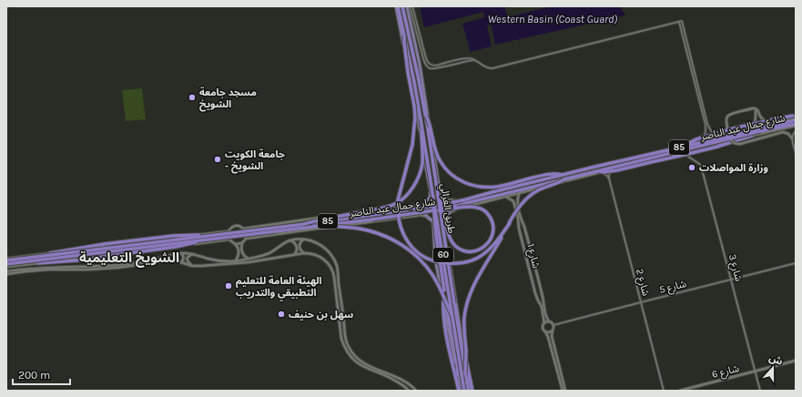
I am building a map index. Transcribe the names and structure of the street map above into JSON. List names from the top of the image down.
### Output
{
  "streets": {
    "highway": [
      "شارع جمال عبد الناصر",
      "85",
      "طريق الغزالي",
      "60"
    ],
    "main road": ["شارع 1", "شارع 6"],
    "street": ["شارع 3", "شارع 2", "شارع 5"]
  },
  "crossings": [
    ["شارع جمال عبد الناصر", "طريق الغزالي"],
    ["طريق الغزالي", "60"],
    ["شارع 1", "شارع 5"],
    ["شارع 3", "شارع 5"],
    ["شارع 3", "شارع 6"],
    ["شارع 2", "شارع 5"]
  ],
  "districts": ["الشويخ التعليمية"],
  "water": ["Western Basin (Coast Guard)"],
  "places": [
    "مسجد جامعة الشويخ",
    "جامعة الكويت - الشويخ",
    "وزارة المواصلات",
    "الهيئة العامة للتعليم التطبيقي والتدريب",
    "سهل بن حنيف"
  ],
  "scale_bar": "200 m",
  "north": "top"
}
